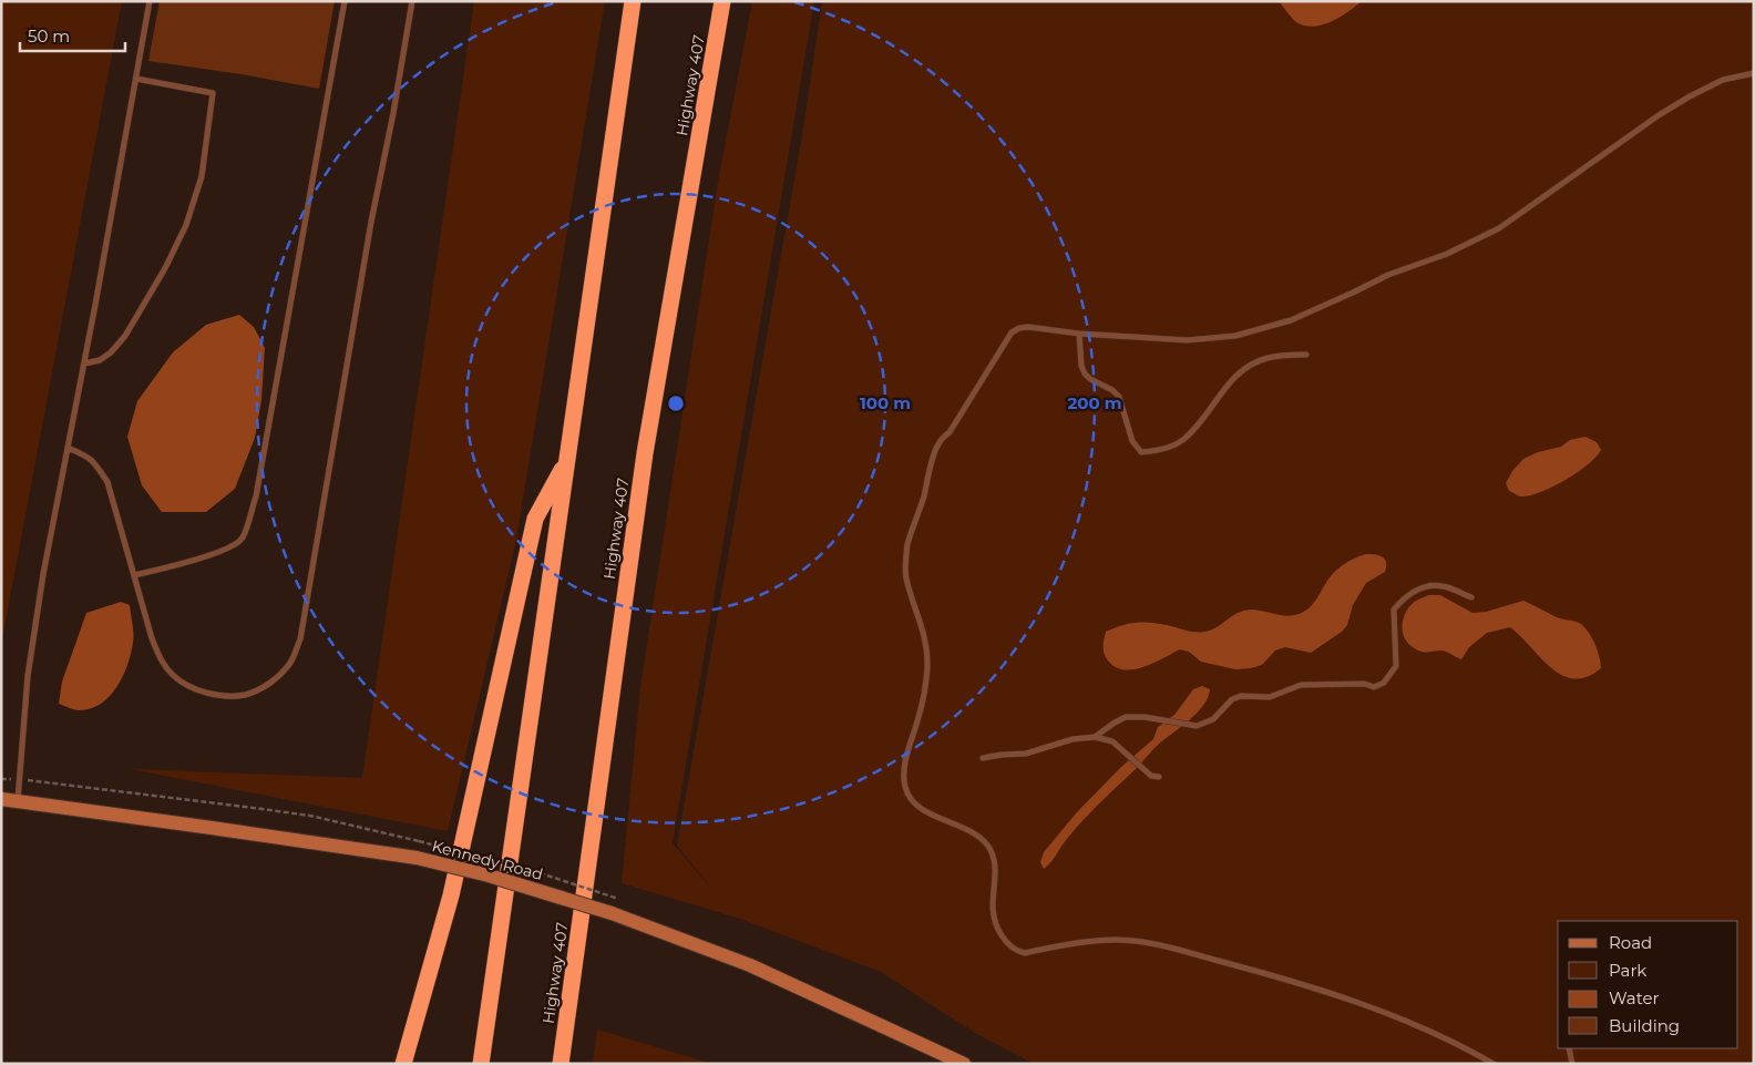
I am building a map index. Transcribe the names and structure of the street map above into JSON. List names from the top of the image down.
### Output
{
  "streets": {
    "highway": ["Highway 407"],
    "main road": ["Kennedy Road"]
  },
  "legend": [
    "Road",
    "Park",
    "Water",
    "Building"
  ],
  "scale_bar": "50 m",
  "rings": ["100 m", "200 m"]
}
